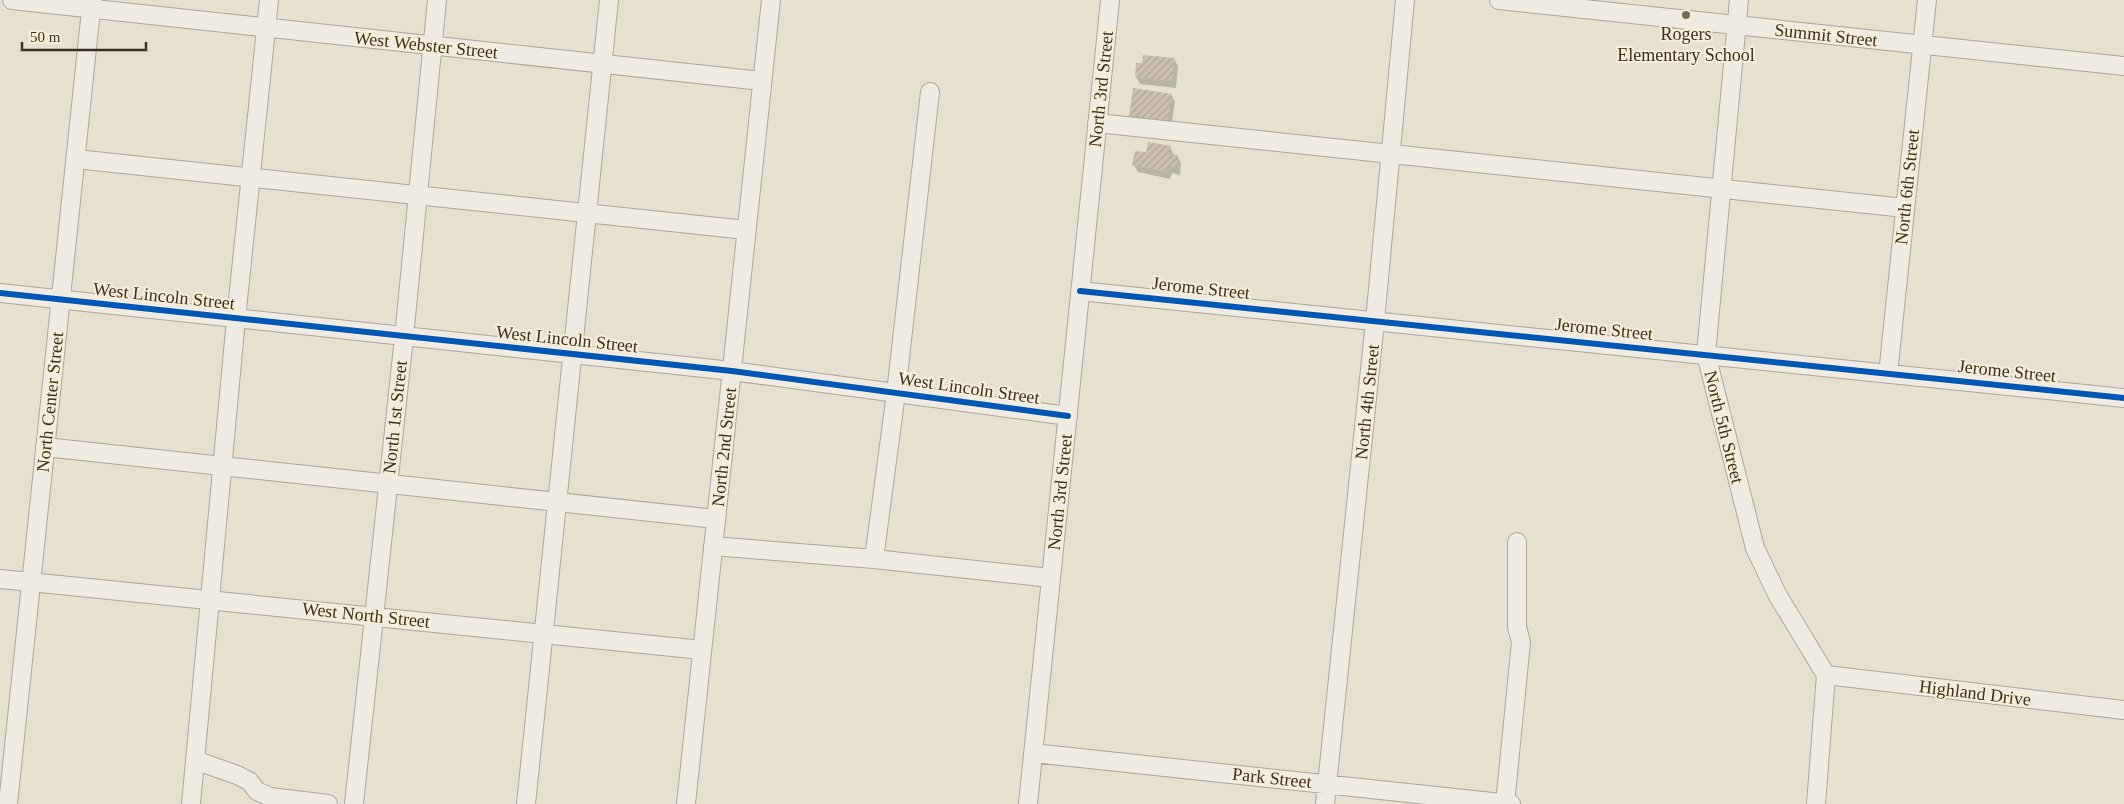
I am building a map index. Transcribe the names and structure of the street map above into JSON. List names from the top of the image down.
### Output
{
  "streets": {
    "street": [
      "Summit Street",
      "West Webster Street",
      "North 3rd Street",
      "North 6th Street",
      "Jerome Street",
      "West Lincoln Street",
      "North Center Street",
      "North 4th Street",
      "North 1st Street",
      "North 5th Street",
      "North 2nd Street",
      "West North Street",
      "Highland Drive",
      "Park Street"
    ]
  },
  "crossings": [
    ["Summit Street", "North 6th Street"],
    ["Summit Street", "North 5th Street"],
    ["West Webster Street", "North Center Street"],
    ["West Webster Street", "North 1st Street"],
    ["West Webster Street", "North 2nd Street"],
    ["North 3rd Street", "Jerome Street"],
    ["North 3rd Street", "West Lincoln Street"],
    ["North 3rd Street", "Park Street"],
    ["North 6th Street", "Jerome Street"],
    ["Jerome Street", "North 4th Street"],
    ["Jerome Street", "North 5th Street"],
    ["West Lincoln Street", "North Center Street"],
    ["West Lincoln Street", "North 1st Street"],
    ["West Lincoln Street", "North 2nd Street"],
    ["North Center Street", "West North Street"],
    ["North 4th Street", "Park Street"],
    ["North 1st Street", "West North Street"],
    ["North 5th Street", "Highland Drive"],
    ["North 2nd Street", "West North Street"]
  ],
  "places": ["Rogers Elementary School"],
  "scale_bar": "50 m"
}
